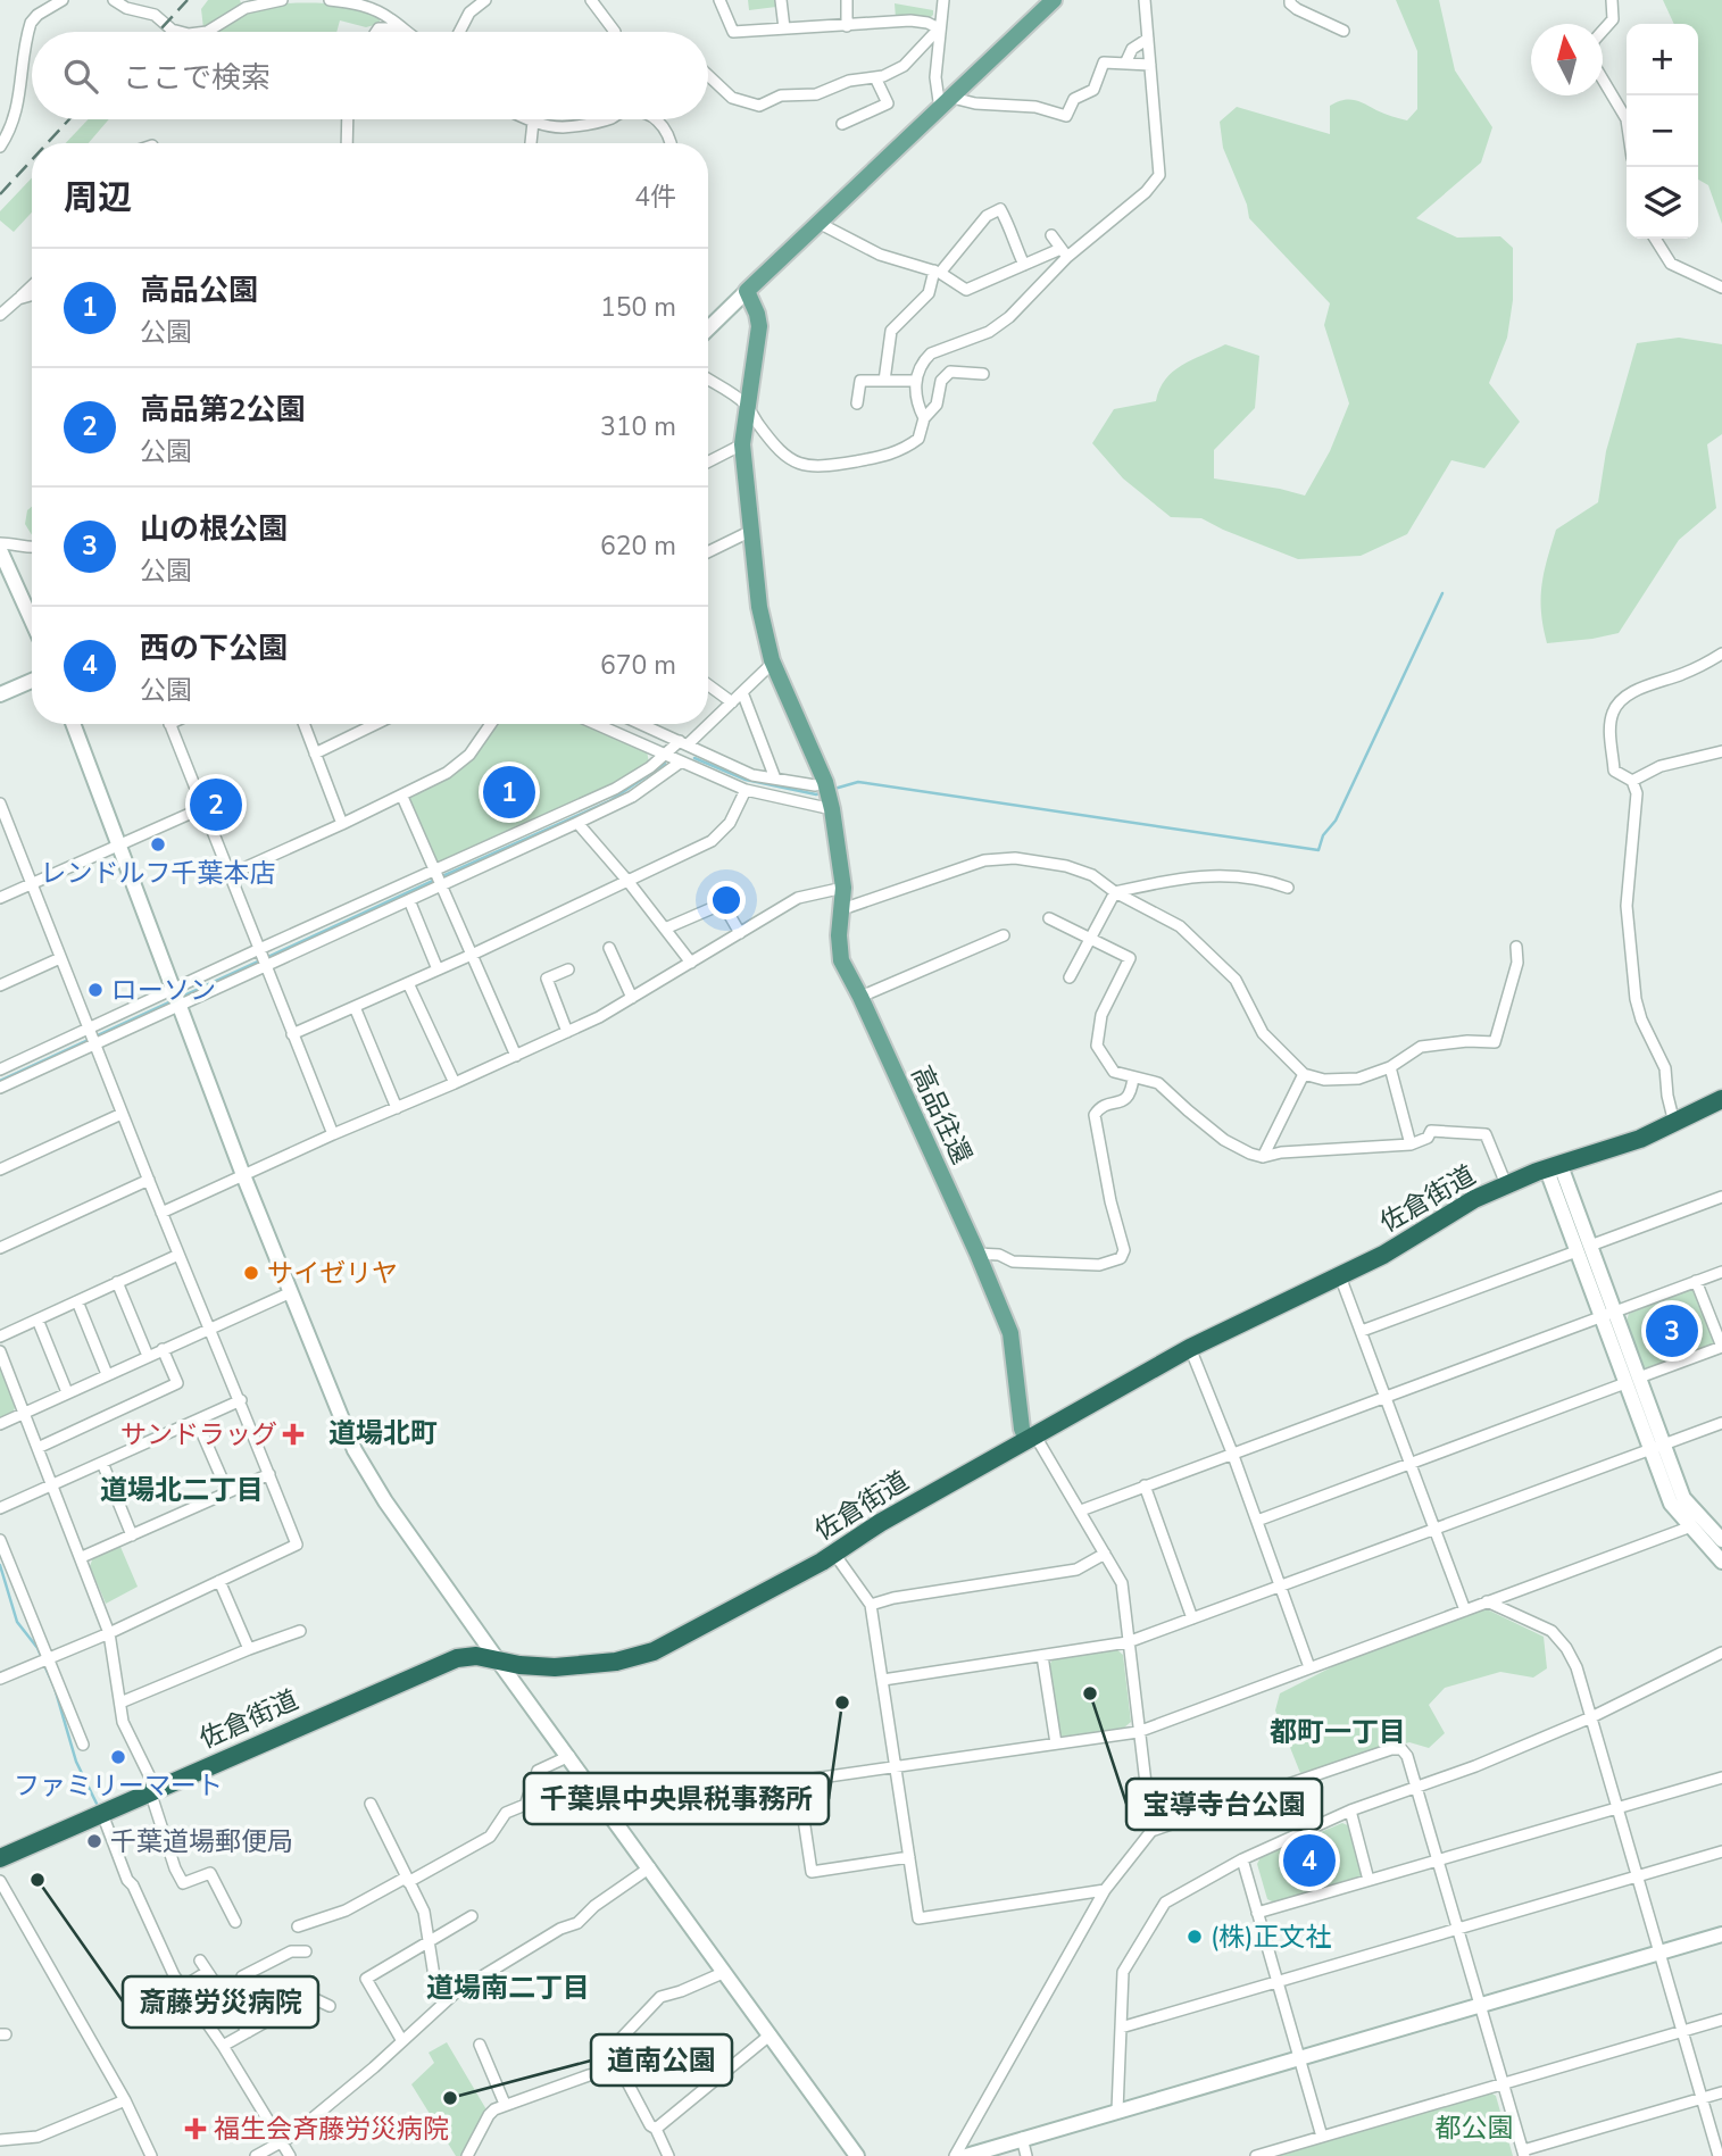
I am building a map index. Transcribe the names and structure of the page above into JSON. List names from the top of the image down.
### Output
{
  "streets": {
    "highway": ["佐倉街道"],
    "main road": ["高品往還"]
  },
  "crossings": [
    ["高品往還", "佐倉街道"]
  ],
  "districts": [
    "道場北町",
    "道場北二丁目",
    "都町一丁目",
    "道場南二丁目"
  ],
  "parks": ["都公園"],
  "places": {
    "other": [
      "レンドルフ千葉本店",
      "ローソン",
      "サイゼリヤ",
      "宝導寺台公園",
      "千葉県中央県税事務所",
      "ファミリーマート",
      "千葉道場郵便局",
      "斎藤労災病院",
      "(株)正文社",
      "道南公園"
    ],
    "health": ["サンドラッグ", "福生会斉藤労災病院"]
  },
  "north": "top",
  "page": {
    "map_buttons": ["+", "−"],
    "search": "ここで検索",
    "heading": ["周辺", "4件"],
    "list": [
      {
        "mark": "1",
        "name": "高品公園",
        "note": "公園",
        "value": "150 m"
      },
      {
        "mark": "2",
        "name": "高品第2公園",
        "note": "公園",
        "value": "310 m"
      },
      {
        "mark": "3",
        "name": "山の根公園",
        "note": "公園",
        "value": "620 m"
      },
      {
        "mark": "4",
        "name": "西の下公園",
        "note": "公園",
        "value": "670 m"
      }
    ],
    "pins": [
      "1",
      "2",
      "3",
      "4"
    ]
  }
}
